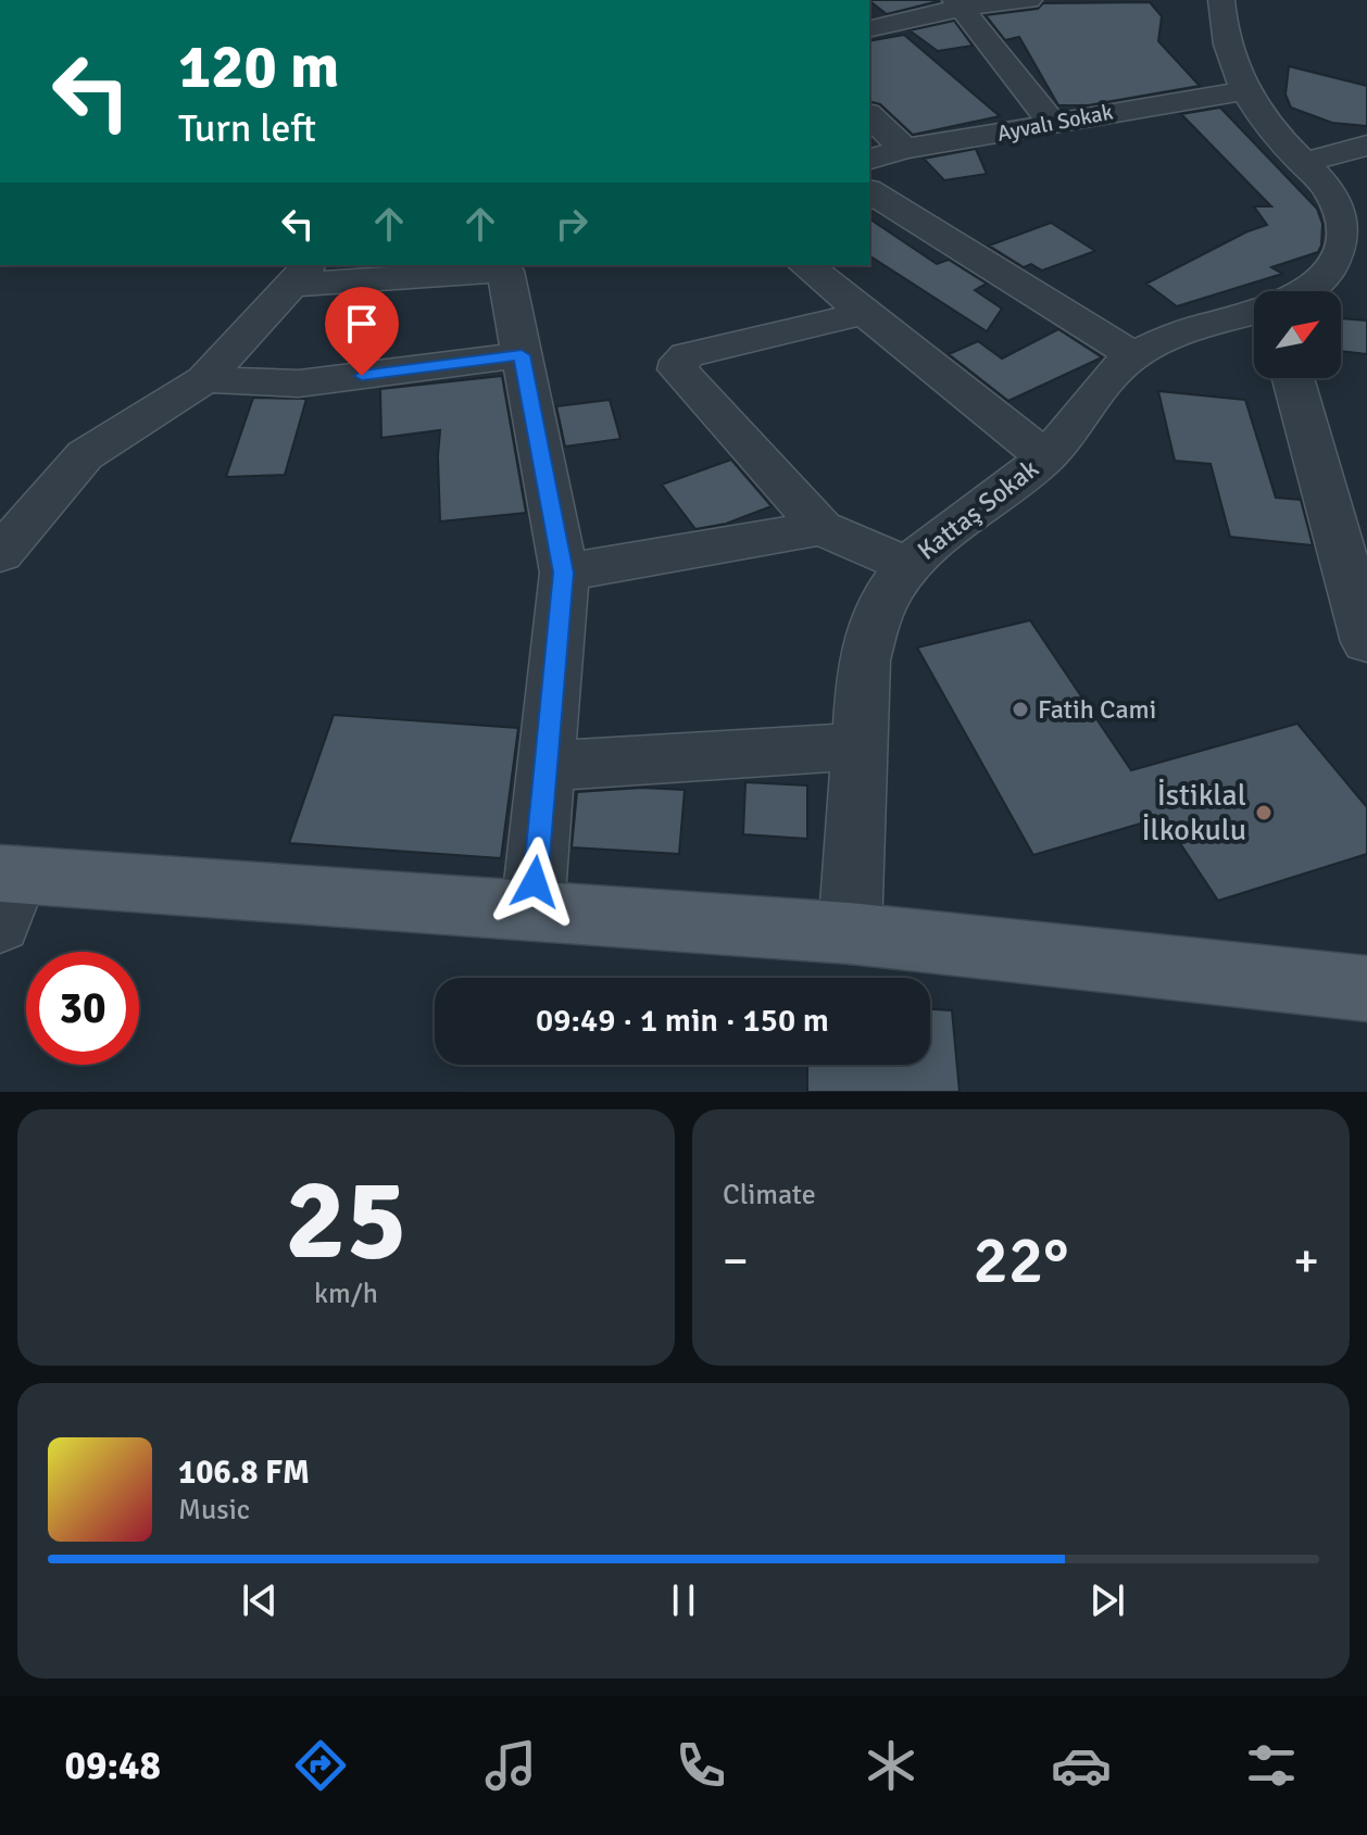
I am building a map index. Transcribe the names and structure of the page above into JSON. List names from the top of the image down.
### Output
{
  "streets": {
    "street": ["Ayvalı Sokak", "Kattaş Sokak"]
  },
  "places": ["Fatih Cami", "İstiklal İlkokulu"],
  "north": "top right",
  "page": {
    "turn": ["120 m", "Turn left"],
    "limit": "30",
    "trip": "09:49 · 1 min · 150 m",
    "tile": [
      ["25", "km/h"],
      "Climate"
    ],
    "heat": ["−", "22°", "+"],
    "song": ["106.8 FM", "Music"],
    "tabs": "09:48"
  }
}
